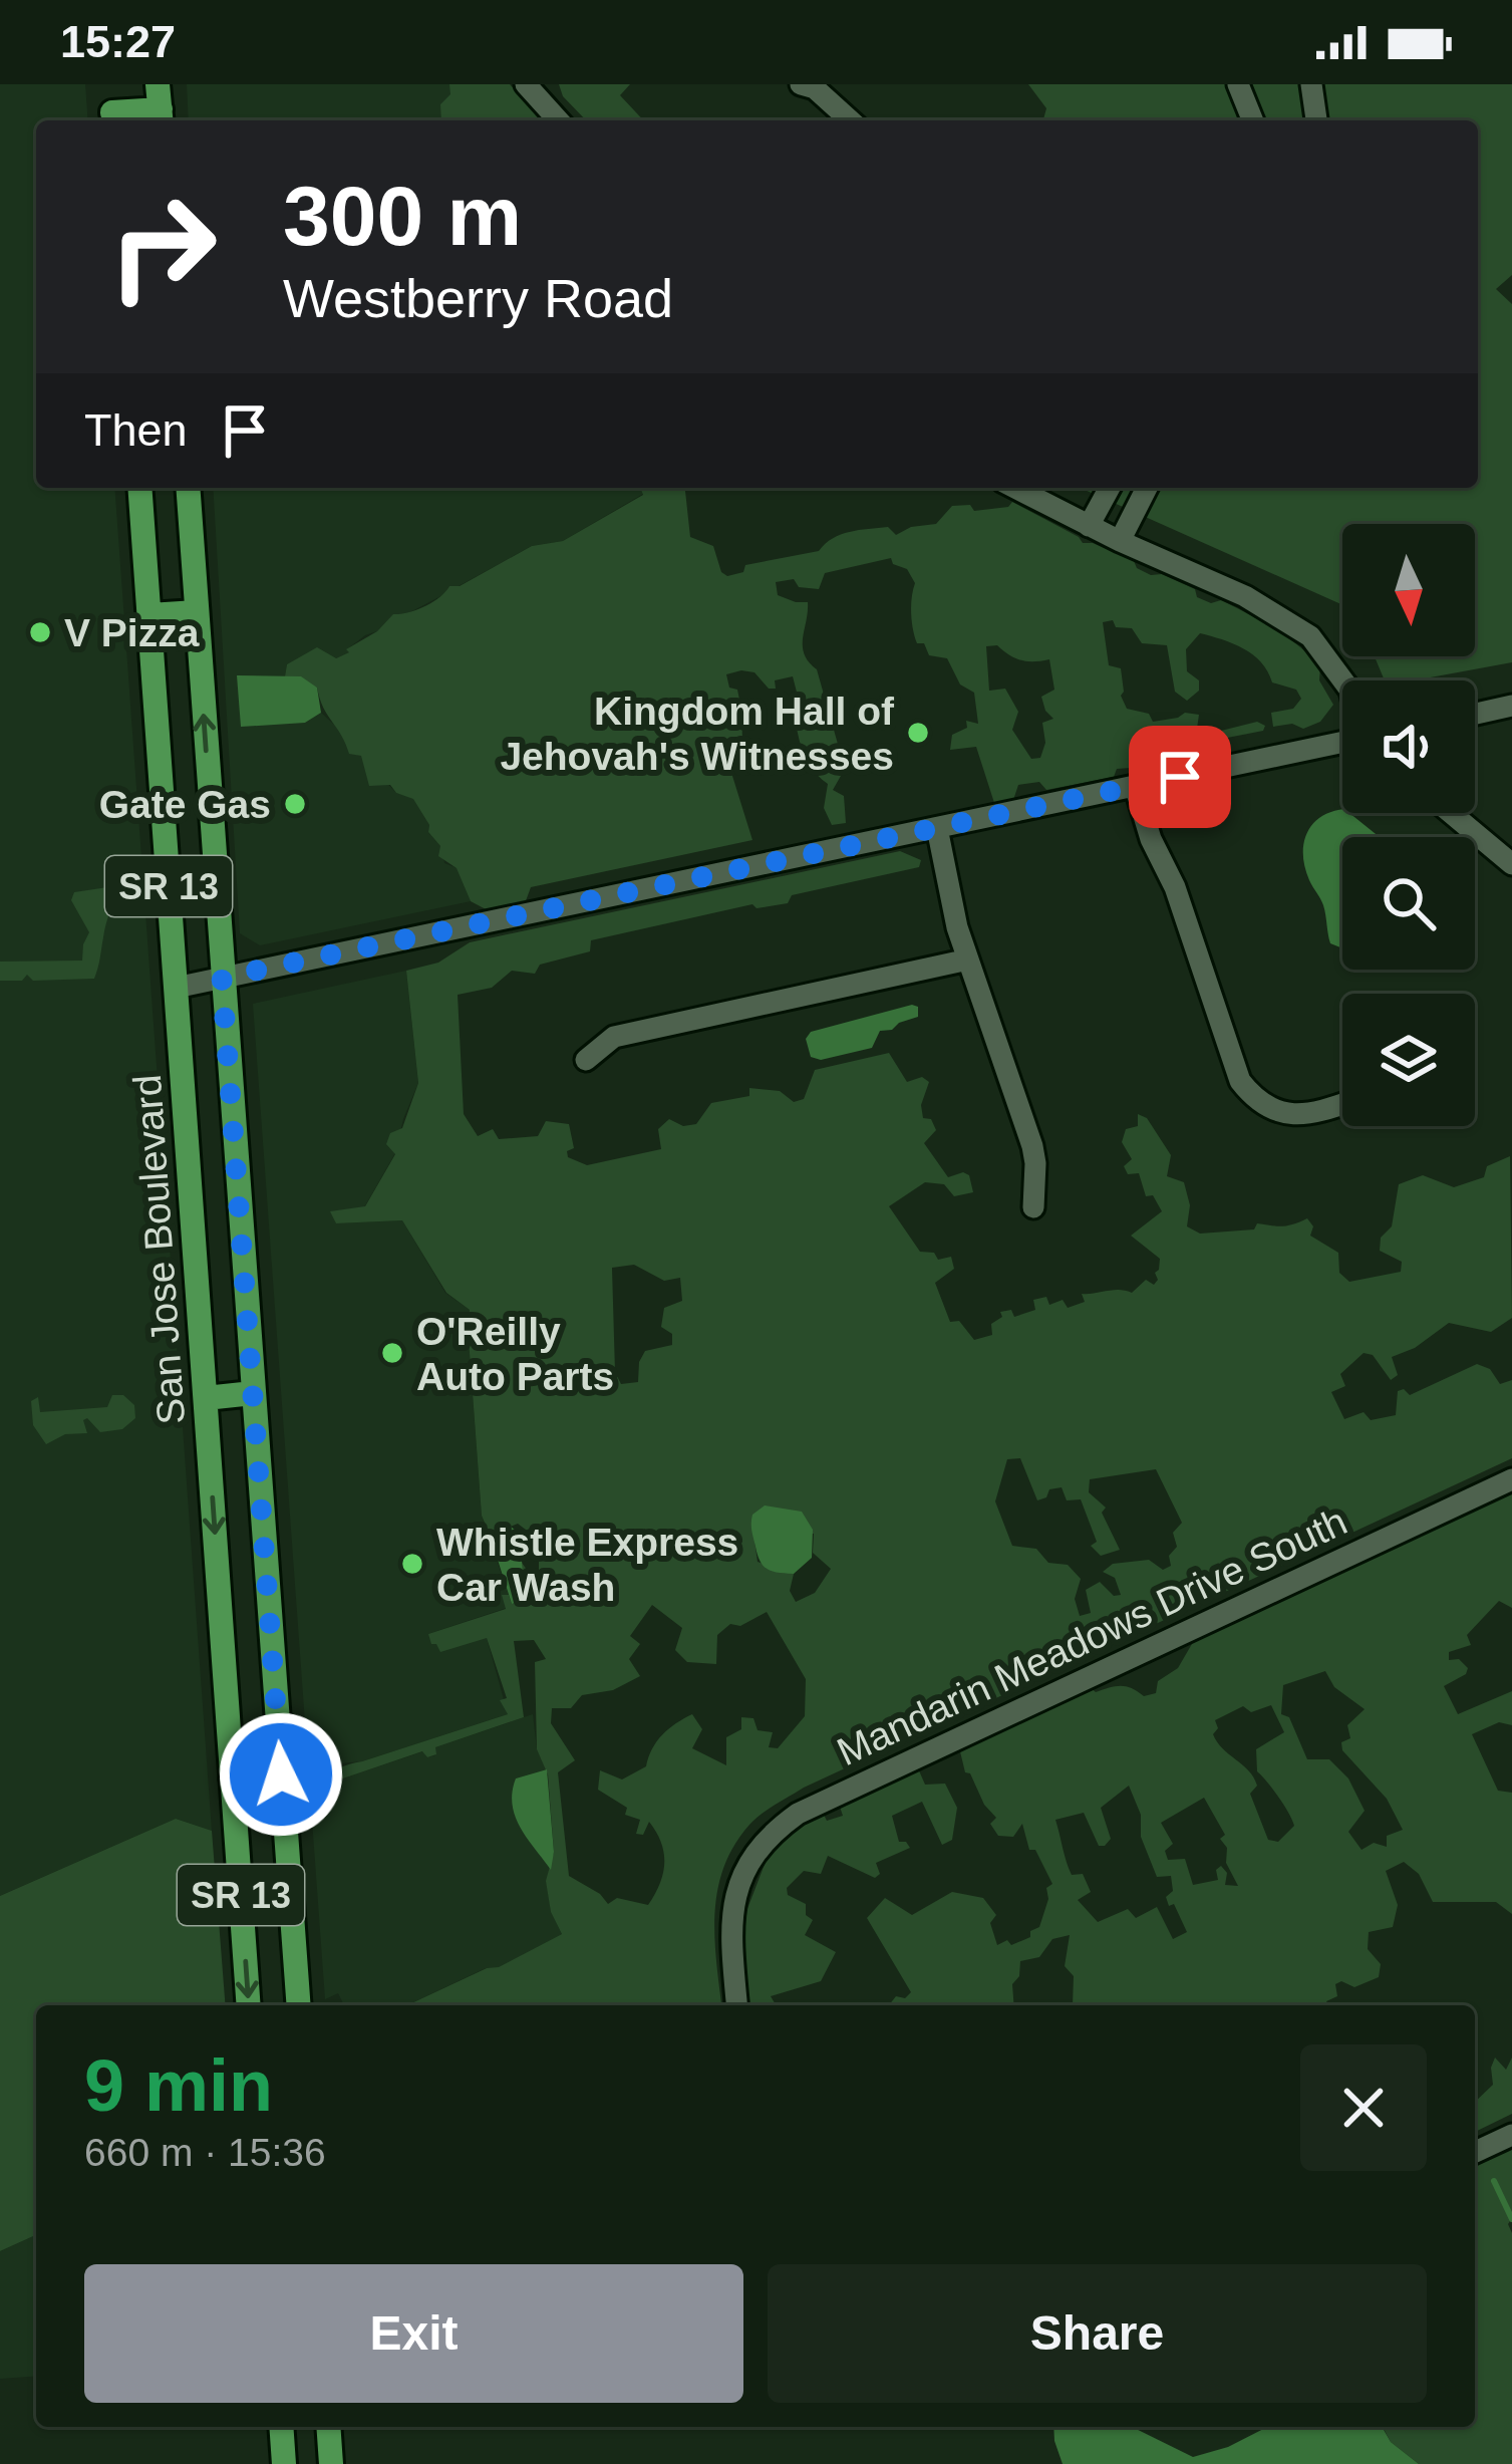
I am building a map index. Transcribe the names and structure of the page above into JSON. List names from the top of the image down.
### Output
{
  "streets": {
    "main road": ["SR 13", "San Jose Boulevard"],
    "street": ["Mandarin Meadows Drive South"]
  },
  "places": [
    "V Pizza",
    "Kingdom Hall of Jehovah's Witnesses",
    "Gate Gas",
    "O'Reilly Auto Parts",
    "Whistle Express Car Wash"
  ],
  "north": "bottom",
  "page": {
    "status": "15:27",
    "turn": ["300 m", "Westberry Road"],
    "then": "Then",
    "heading": ["9 min", "660 m · 15:36"],
    "buttons": ["Exit", "Share"]
  }
}
